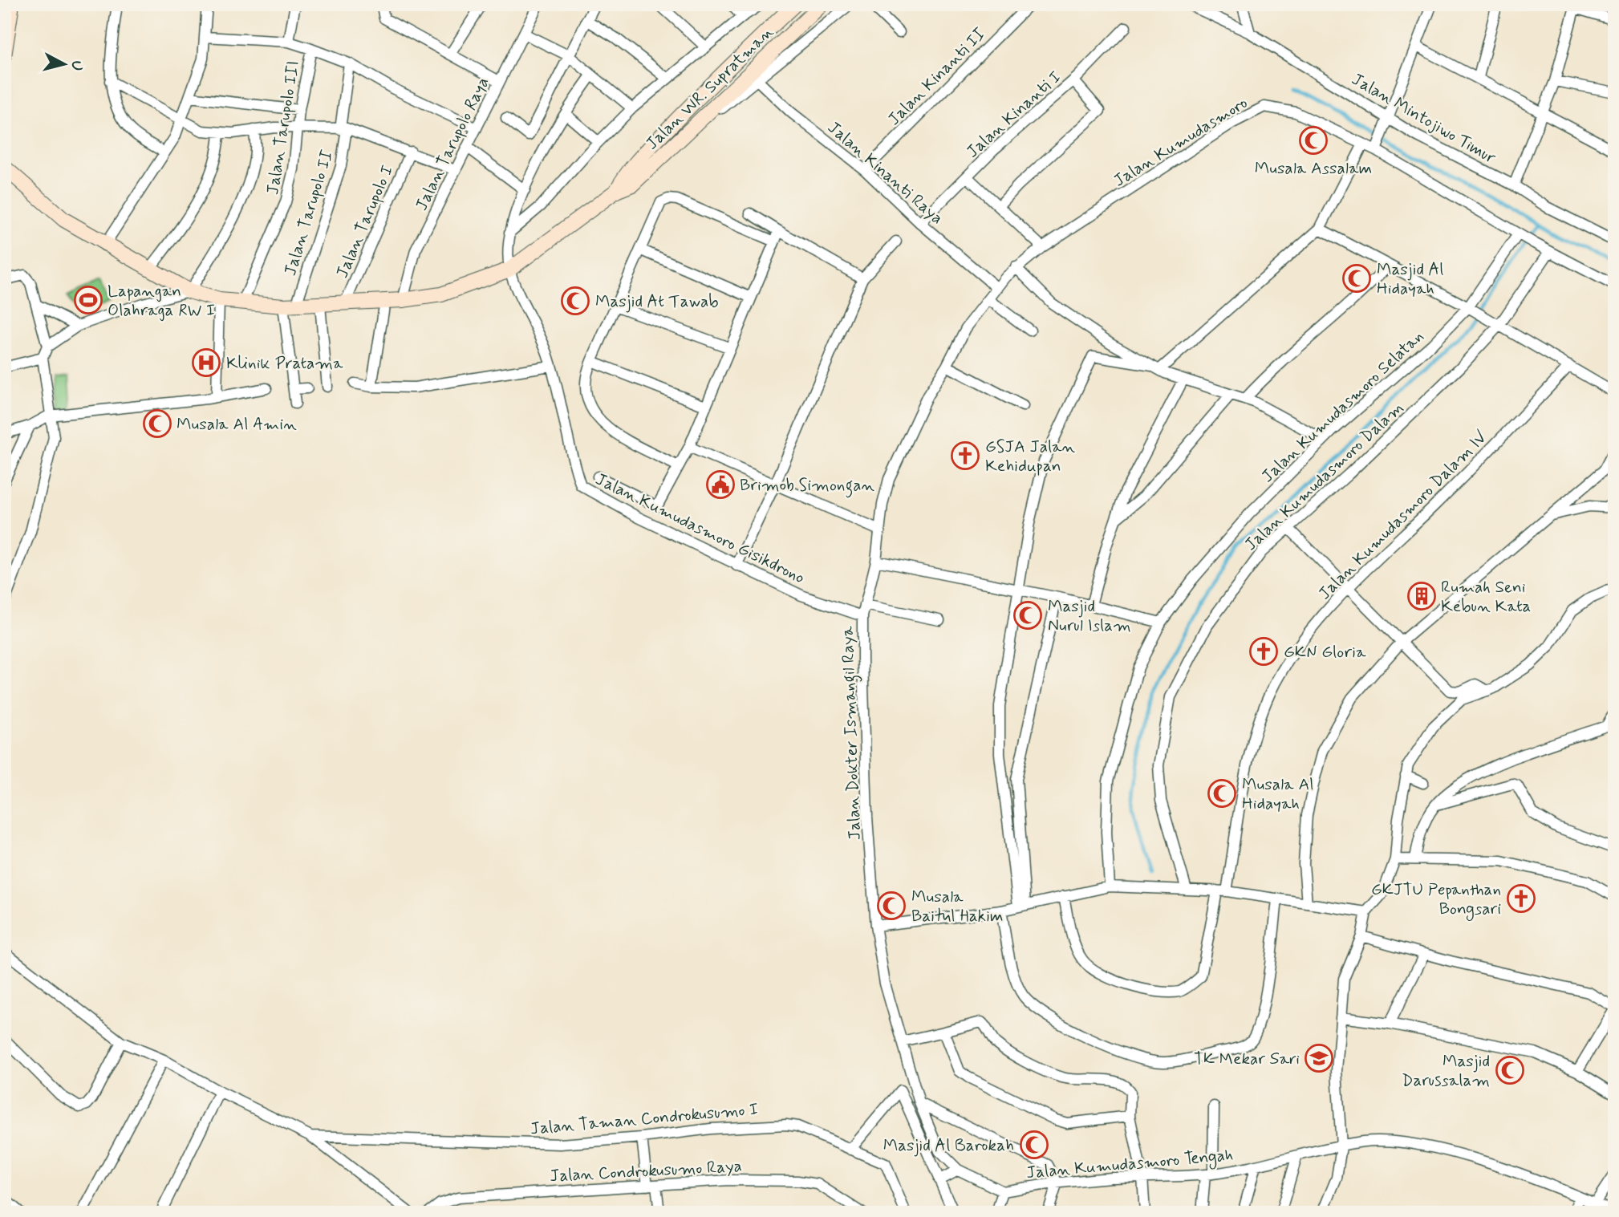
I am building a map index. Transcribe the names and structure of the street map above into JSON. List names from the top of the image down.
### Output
{
  "streets": {
    "main road": ["Jalan WR. Supratman"],
    "street": [
      "Jalan Kinanti II",
      "Jalan Kinanti I",
      "Jalan Mintojiwo Timur",
      "Jalan Tarupolo III",
      "Jalan Kumudasmoro",
      "Jalan Tarupolo Raya",
      "Jalan Kinanti Raya",
      "Jalan Tarupolo II",
      "Jalan Tarupolo I",
      "Jalan Kumudasmoro Selatan",
      "Jalan Kumudasmoro Dalam",
      "Jalan Kumudasmoro Dalam IV",
      "Jalan Kumudasmoro Gisikdrono",
      "Jalan Dokter Ismangil Raya",
      "Jalan Taman Condrokusumo I",
      "Jalan Kumudasmoro Tengah",
      "Jalan Condrokusumo Raya"
    ]
  },
  "crossings": [
    ["Jalan Kinanti II", "Jalan Kinanti Raya"],
    ["Jalan WR. Supratman", "Jalan Tarupolo III"],
    ["Jalan WR. Supratman", "Jalan Tarupolo Raya"],
    ["Jalan WR. Supratman", "Jalan Tarupolo II"],
    ["Jalan WR. Supratman", "Jalan Tarupolo I"],
    ["Jalan WR. Supratman", "Jalan Kumudasmoro Gisikdrono"],
    ["Jalan Kinanti I", "Jalan Kinanti Raya"],
    ["Jalan Kumudasmoro", "Jalan Kumudasmoro Selatan"],
    ["Jalan Kumudasmoro", "Jalan Kumudasmoro Dalam"],
    ["Jalan Kumudasmoro", "Jalan Dokter Ismangil Raya"],
    ["Jalan Kinanti Raya", "Jalan Dokter Ismangil Raya"],
    ["Jalan Kumudasmoro Gisikdrono", "Jalan Dokter Ismangil Raya"],
    ["Jalan Dokter Ismangil Raya", "Jalan Kumudasmoro Tengah"]
  ],
  "places": {
    "mosque": [
      "Musala Assalam",
      "Masjid Al Hidayah",
      "Masjid At Tawab",
      "Musala Al Amin",
      "Masjid Nurul Islam",
      "Musala Al Hidayah",
      "Musala Baitul Hakim",
      "Masjid Darussalam",
      "Masjid Al Barokah"
    ],
    "sports": ["Lapangan Olahraga RW I"],
    "hospital": ["Klinik Pratama"],
    "church": ["GSJA Jalan Kehidupan", "GKN Gloria", "GKJTU Pepanthan Bongsari"],
    "public building": ["Brimob Simongan"],
    "building": ["Rumah Seni Kebun Kata"],
    "school or university": ["TK Mekar Sari"]
  },
  "north": "right"
}
